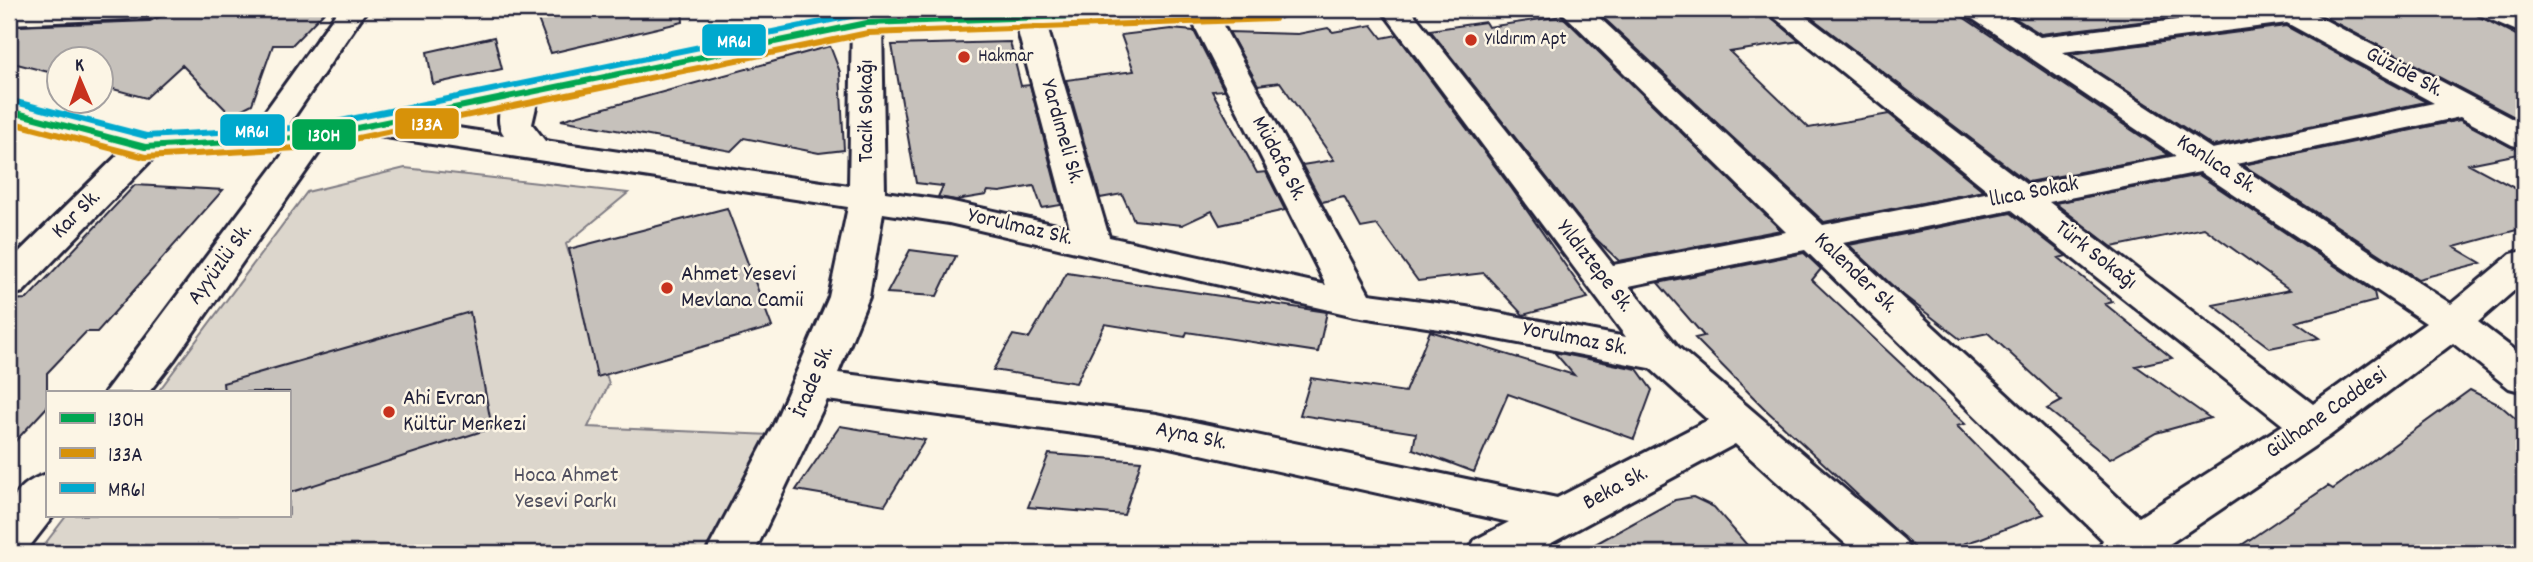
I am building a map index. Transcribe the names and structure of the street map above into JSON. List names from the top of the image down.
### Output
{
  "streets": {
    "street": [
      "Güzide Sk.",
      "Tacik Sokağı",
      "Yardımeli Sk.",
      "Müdafa Sk.",
      "Kanlıca Sk.",
      "llıca Sokak",
      "Kar Sk.",
      "Yorulmaz Sk.",
      "Türk Sokağı",
      "Ayyüzlü Sk.",
      "Yıldıztepe Sk.",
      "Kalender Sk.",
      "İrade Sk.",
      "Gülhane Caddesi",
      "Ayna Sk.",
      "Beka Sk."
    ]
  },
  "crossings": [
    ["Güzide Sk.", "llıca Sokak"],
    ["Tacik Sokağı", "Yorulmaz Sk."],
    ["Tacik Sokağı", "İrade Sk."],
    ["Yardımeli Sk.", "Yorulmaz Sk."],
    ["Müdafa Sk.", "Yorulmaz Sk."],
    ["Kanlıca Sk.", "llıca Sokak"],
    ["Kanlıca Sk.", "Gülhane Caddesi"],
    ["llıca Sokak", "Türk Sokağı"],
    ["llıca Sokak", "Yıldıztepe Sk."],
    ["llıca Sokak", "Kalender Sk."],
    ["Yorulmaz Sk.", "Yıldıztepe Sk."],
    ["Yorulmaz Sk.", "İrade Sk."],
    ["Türk Sokağı", "Gülhane Caddesi"],
    ["Yıldıztepe Sk.", "Beka Sk."],
    ["Kalender Sk.", "Gülhane Caddesi"],
    ["İrade Sk.", "Ayna Sk."],
    ["Ayna Sk.", "Beka Sk."]
  ],
  "parks": ["Hoca Ahmet Yesevi Parkı"],
  "places": [
    "Yıldırım Apt",
    "Hakmar",
    "Ahmet Yesevi Mevlana Camii",
    "Ahi Evran Kültür Merkezi"
  ],
  "lines": ["transit line 130H", "transit line MR61", "transit line 133A"],
  "legend": ["130H", "133A", "MR61"],
  "north": "top"
}
